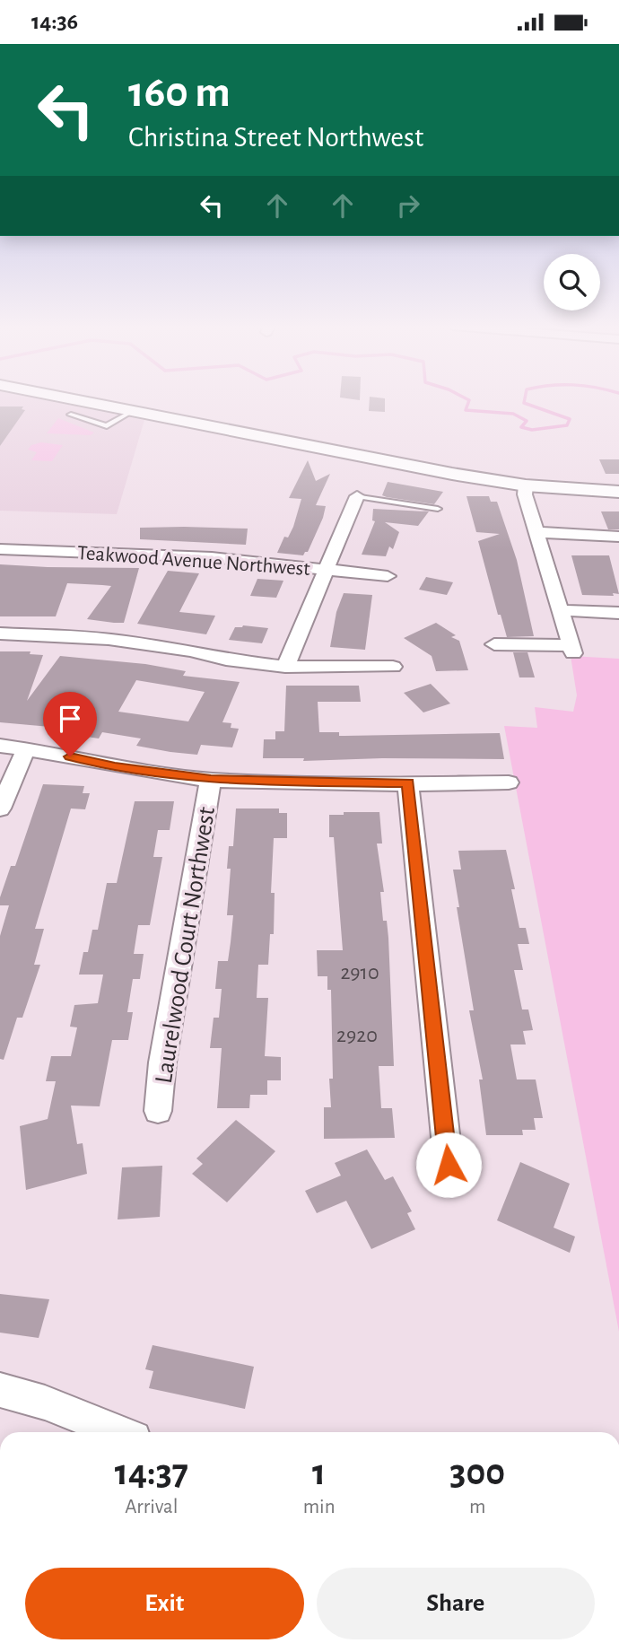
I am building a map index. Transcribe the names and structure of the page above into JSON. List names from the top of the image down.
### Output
{
  "streets": {
    "street": ["Teakwood Avenue Northwest", "Laurelwood Court Northwest"]
  },
  "house_numbers": ["2910", "2920"],
  "page": {
    "status": "14:36",
    "turn": ["160 m", "Christina Street Northwest"],
    "eta": [
      "14:37",
      "Arrival",
      "1",
      "min",
      "300",
      "m"
    ],
    "buttons": ["Exit", "Share"]
  }
}
